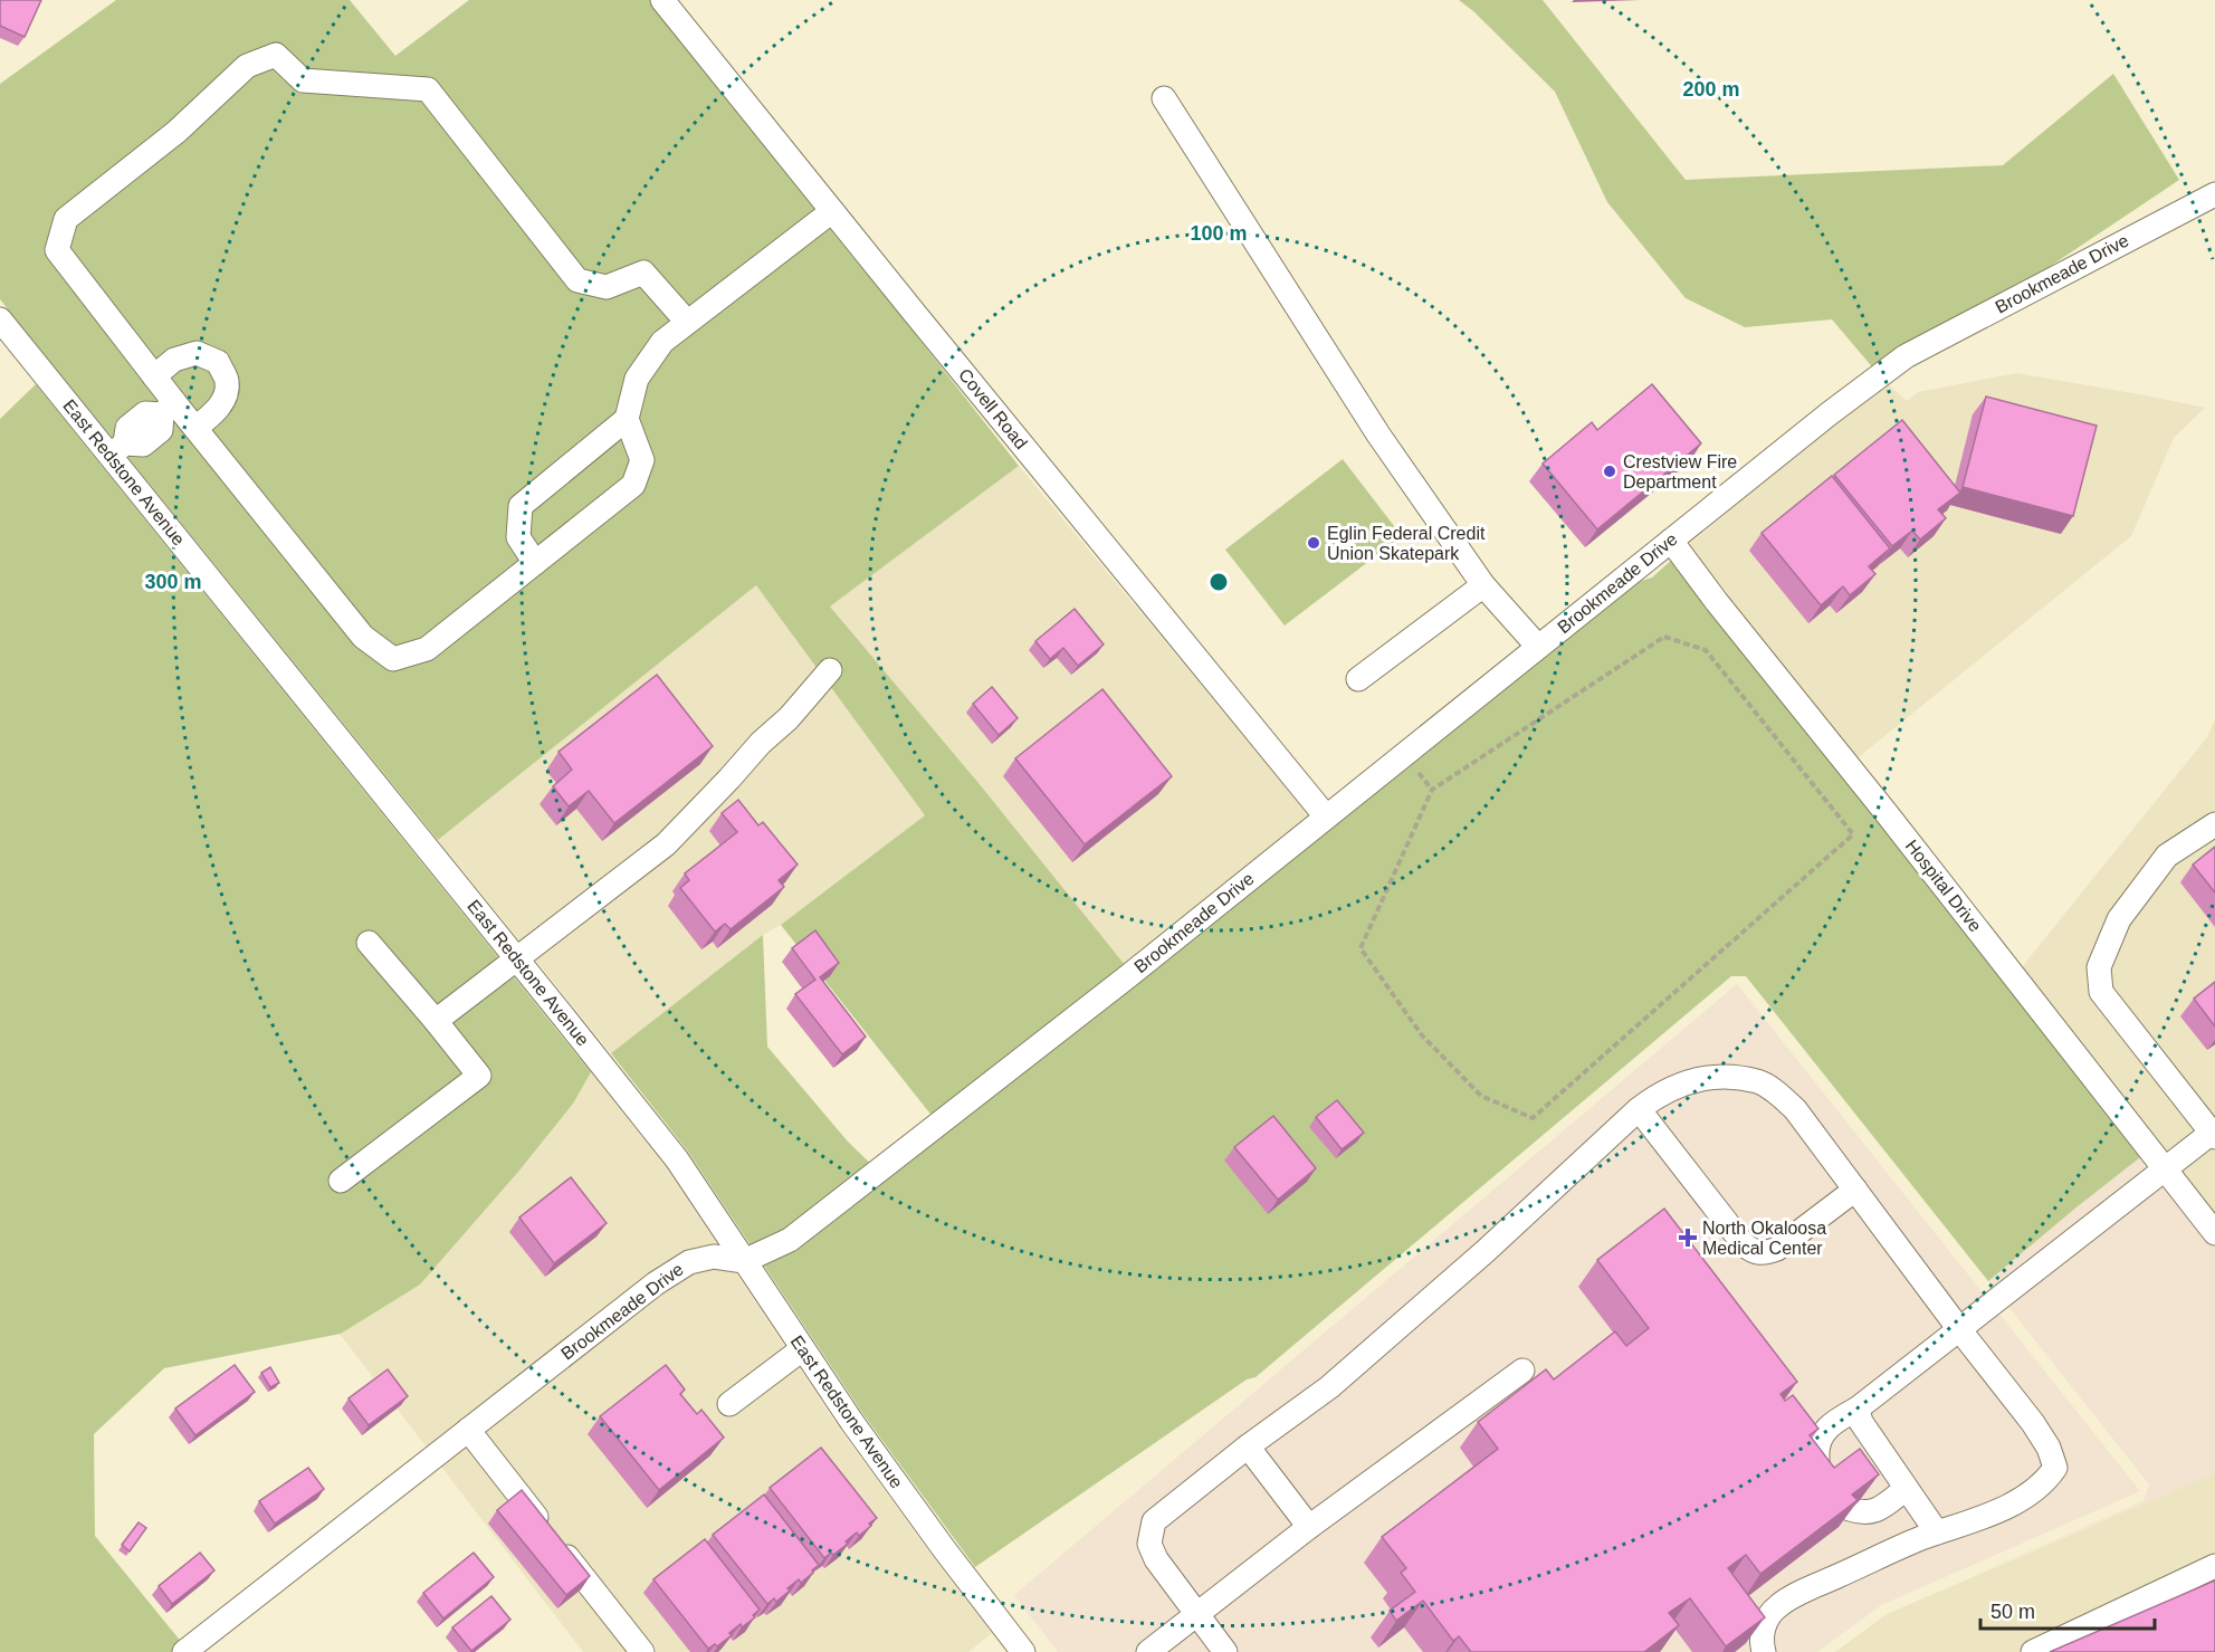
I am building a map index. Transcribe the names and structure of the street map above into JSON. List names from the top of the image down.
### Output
{
  "streets": {
    "street": [
      "Brookmeade Drive",
      "Covell Road",
      "East Redstone Avenue",
      "Hospital Drive"
    ]
  },
  "crossings": [
    ["Brookmeade Drive", "Covell Road"],
    ["Brookmeade Drive", "East Redstone Avenue"],
    ["Brookmeade Drive", "Hospital Drive"]
  ],
  "places": {
    "other": ["Crestview Fire Department", "Eglin Federal Credit Union Skatepark"],
    "health": ["North Okaloosa Medical Center"]
  },
  "scale_bar": "50 m",
  "rings": ["200 m", "100 m", "300 m"]
}
